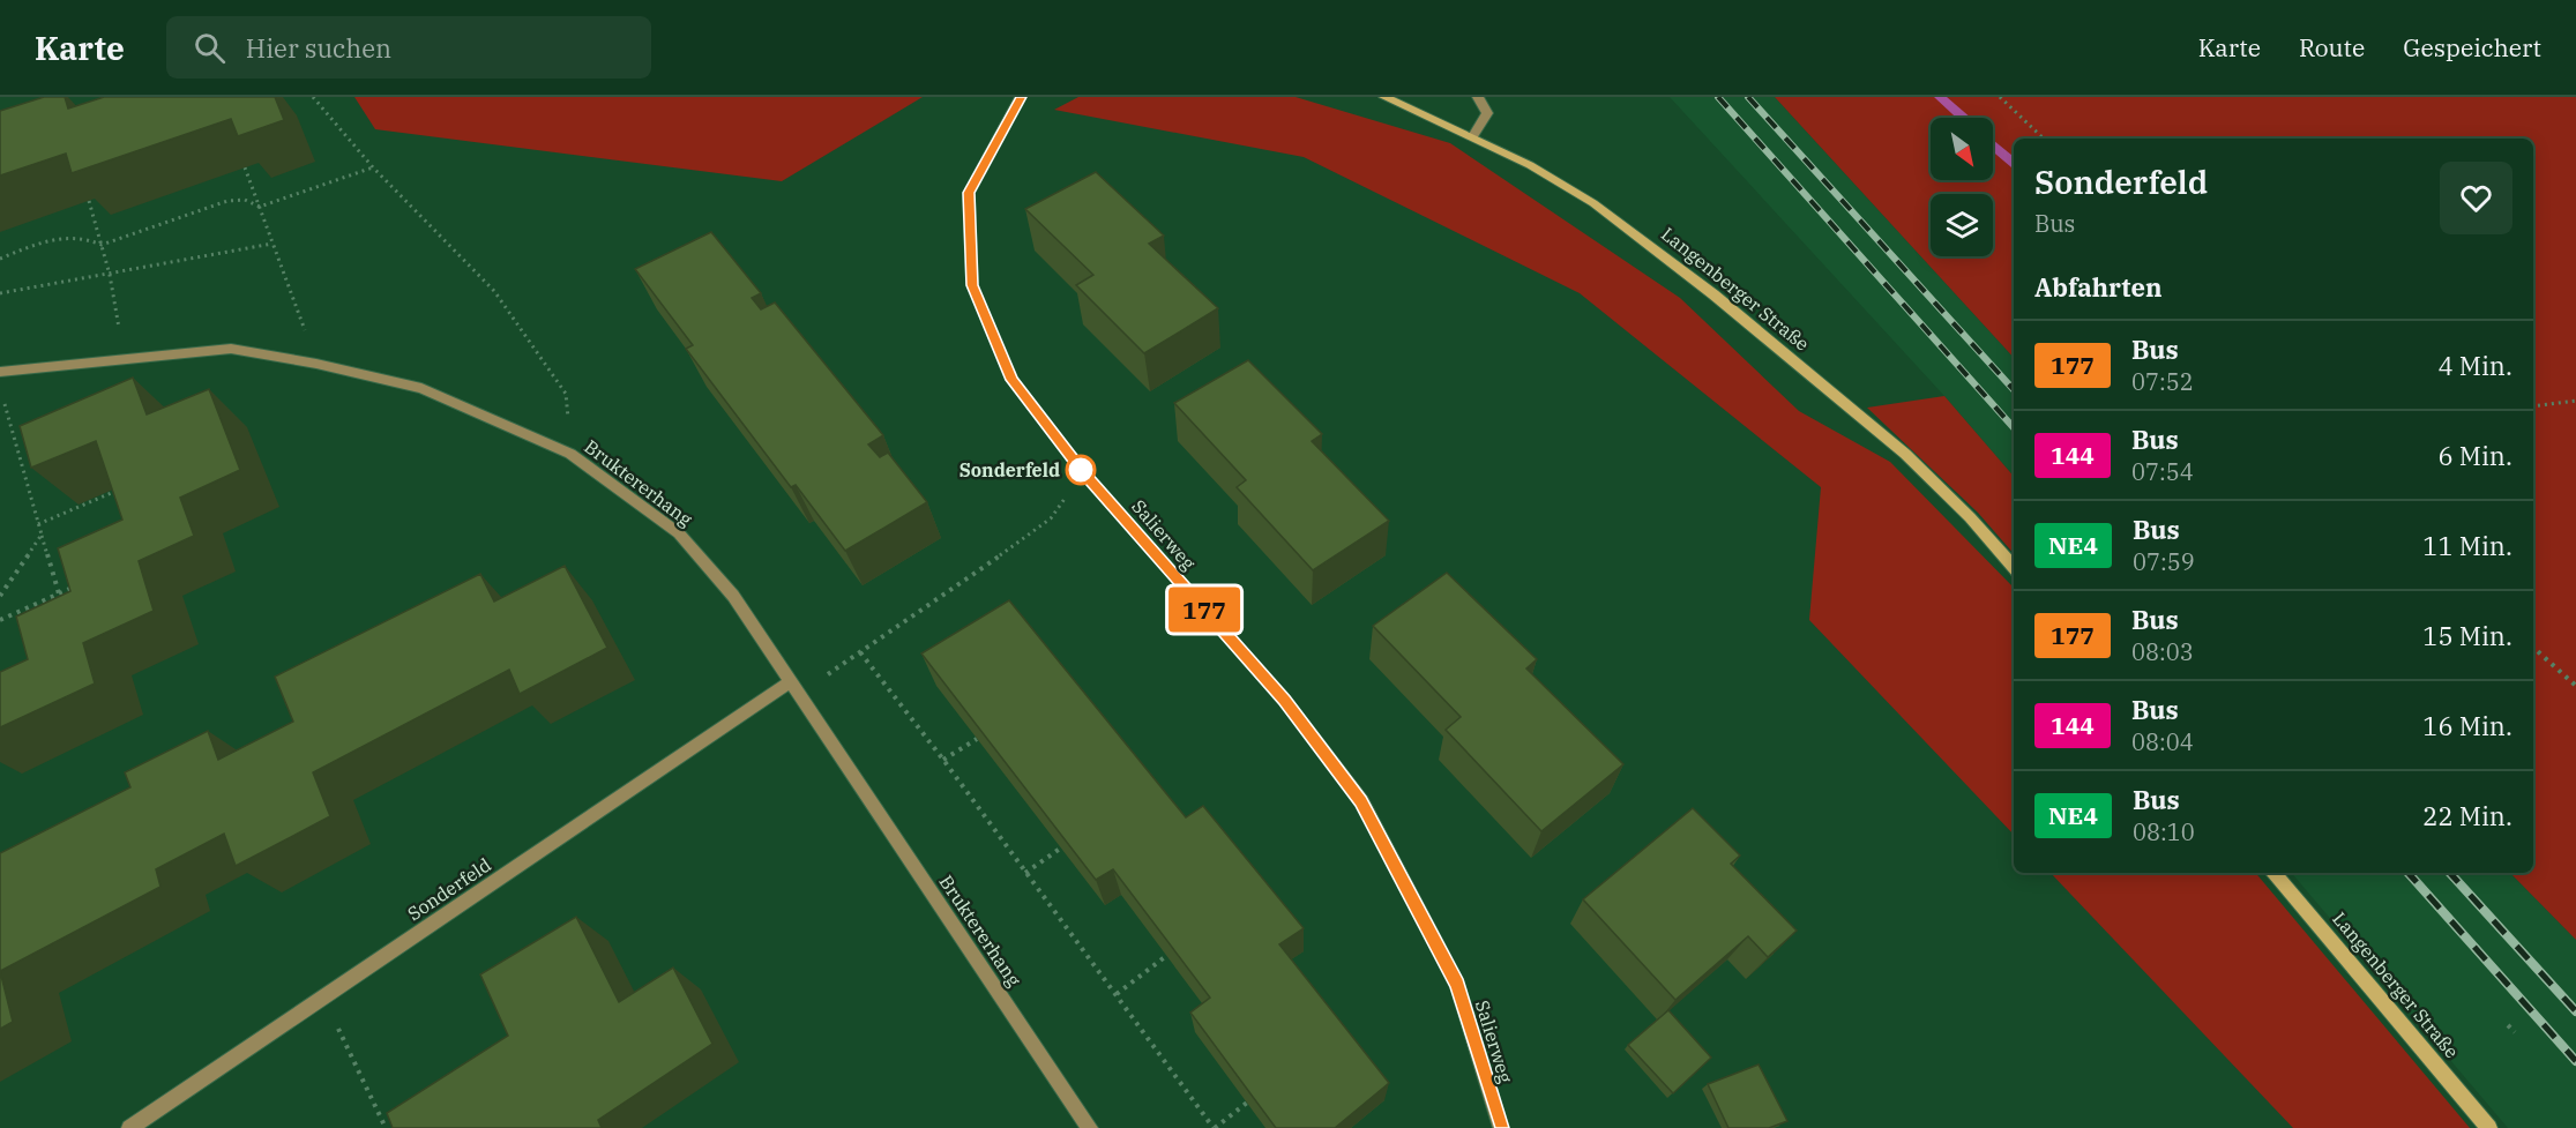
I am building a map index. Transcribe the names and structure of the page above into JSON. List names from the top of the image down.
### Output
{
  "streets": {
    "main road": ["Langenberger Straße"],
    "street": ["Bruktererhang", "Salierweg", "Sonderfeld"]
  },
  "crossings": [
    ["Bruktererhang", "Sonderfeld"]
  ],
  "places": ["Sonderfeld"],
  "lines": ["bus line 177"],
  "north": "bottom right",
  "page": {
    "header": "Karte",
    "search": "Hier suchen",
    "nav": ["Karte", "Route", "Gespeichert"],
    "on_map": "177",
    "heading": [
      ["Sonderfeld", "Bus"],
      "Abfahrten"
    ],
    "list": [
      {
        "mark": "177",
        "name": "Bus",
        "note": "07:52",
        "value": "4 Min."
      },
      {
        "mark": "144",
        "name": "Bus",
        "note": "07:54",
        "value": "6 Min."
      },
      {
        "mark": "NE4",
        "name": "Bus",
        "note": "07:59",
        "value": "11 Min."
      },
      {
        "mark": "177",
        "name": "Bus",
        "note": "08:03",
        "value": "15 Min."
      },
      {
        "mark": "144",
        "name": "Bus",
        "note": "08:04",
        "value": "16 Min."
      },
      {
        "mark": "NE4",
        "name": "Bus",
        "note": "08:10",
        "value": "22 Min."
      }
    ]
  }
}
